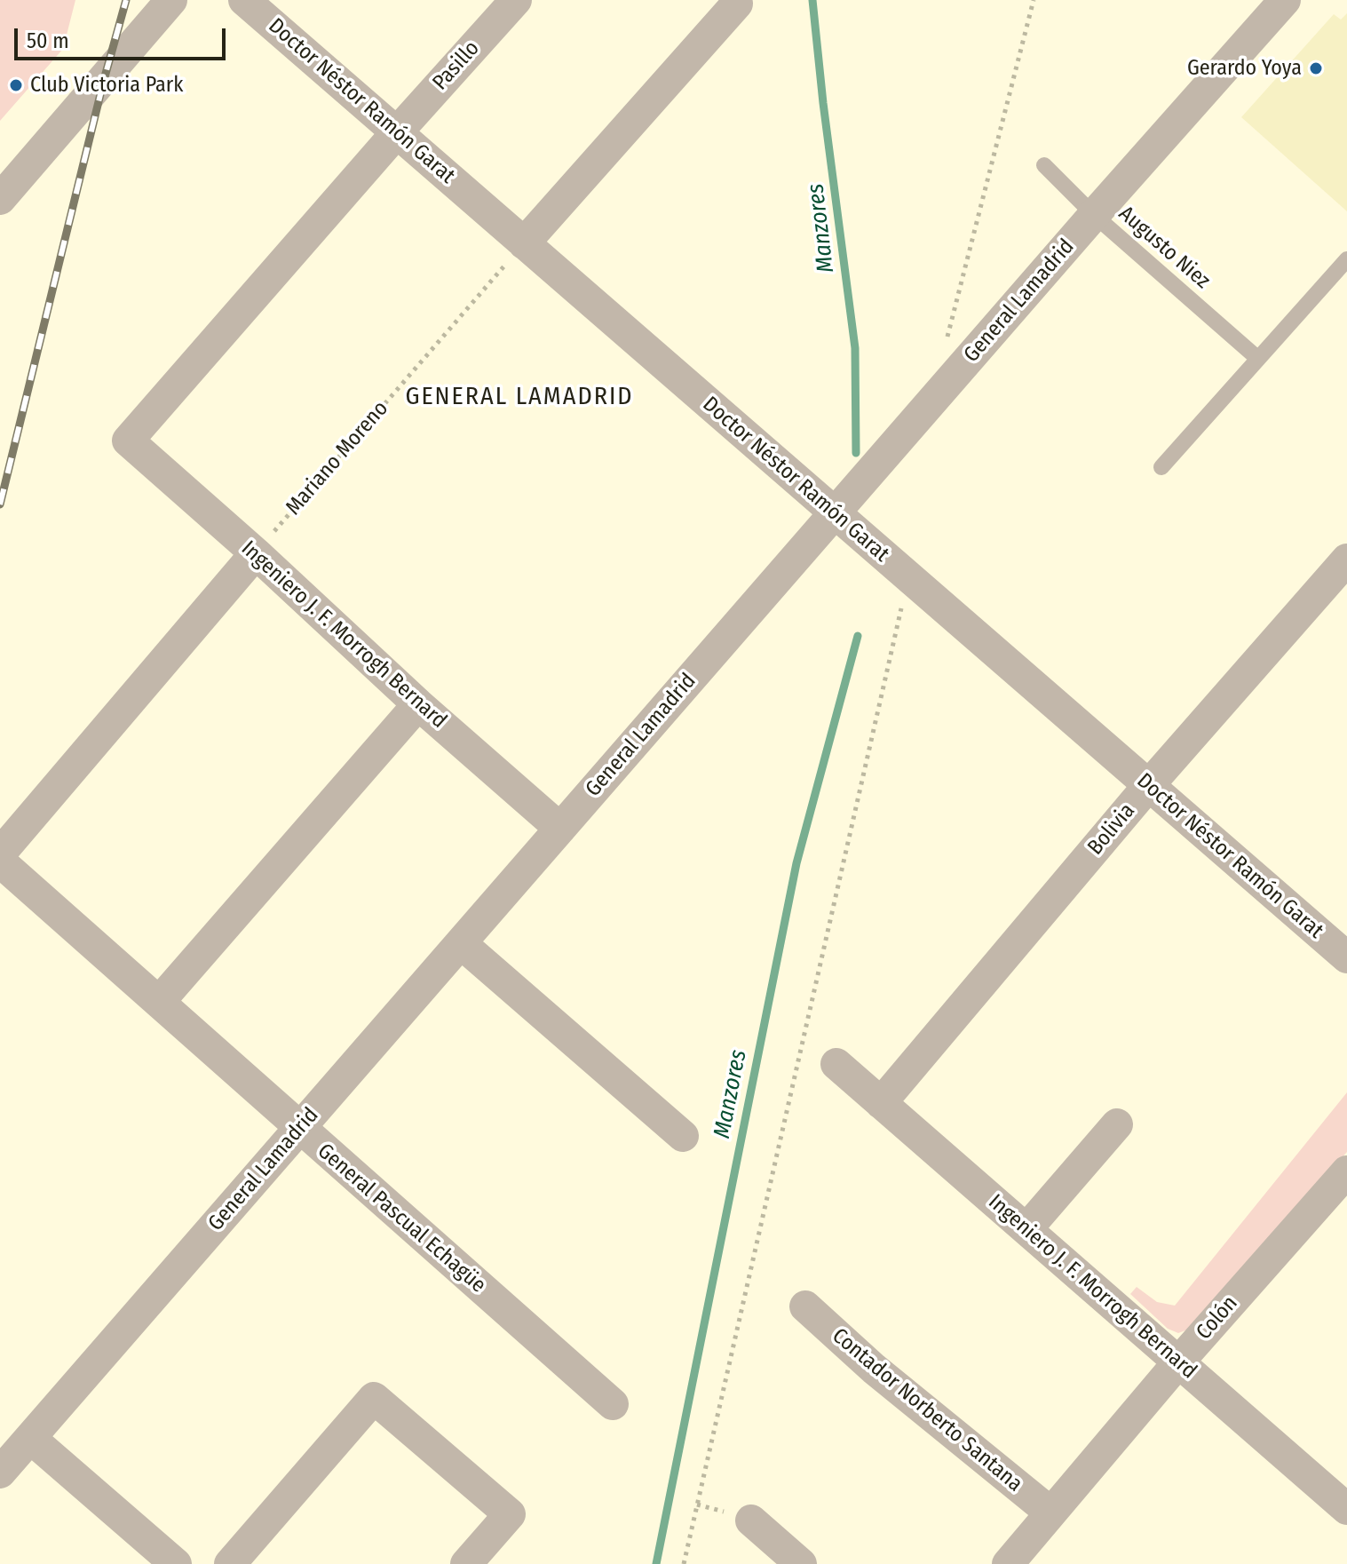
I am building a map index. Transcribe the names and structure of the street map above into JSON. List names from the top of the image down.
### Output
{
  "streets": {
    "street": [
      "Pasillo",
      "Doctor Néstor Ramón Garat",
      "General Lamadrid",
      "Ingeniero J. F. Morrogh Bernard",
      "Bolivia",
      "General Pascual Echagüe",
      "Colón",
      "Contador Norberto Santana"
    ],
    "lane": ["Augusto Niez"],
    "path": ["Mariano Moreno"]
  },
  "crossings": [
    ["Pasillo", "Doctor Néstor Ramón Garat"],
    ["Pasillo", "Ingeniero J. F. Morrogh Bernard"],
    ["Doctor Néstor Ramón Garat", "General Lamadrid"],
    ["Doctor Néstor Ramón Garat", "Mariano Moreno"],
    ["Doctor Néstor Ramón Garat", "Bolivia"],
    ["Augusto Niez", "General Lamadrid"],
    ["General Lamadrid", "Ingeniero J. F. Morrogh Bernard"],
    ["General Lamadrid", "General Pascual Echagüe"],
    ["Mariano Moreno", "Ingeniero J. F. Morrogh Bernard"],
    ["Ingeniero J. F. Morrogh Bernard", "Bolivia"],
    ["Ingeniero J. F. Morrogh Bernard", "Colón"],
    ["Colón", "Contador Norberto Santana"]
  ],
  "districts": ["GENERAL LAMADRID"],
  "water": ["Manzores"],
  "places": ["Gerardo Yoya", "Club Victoria Park"],
  "scale_bar": "50 m"
}
